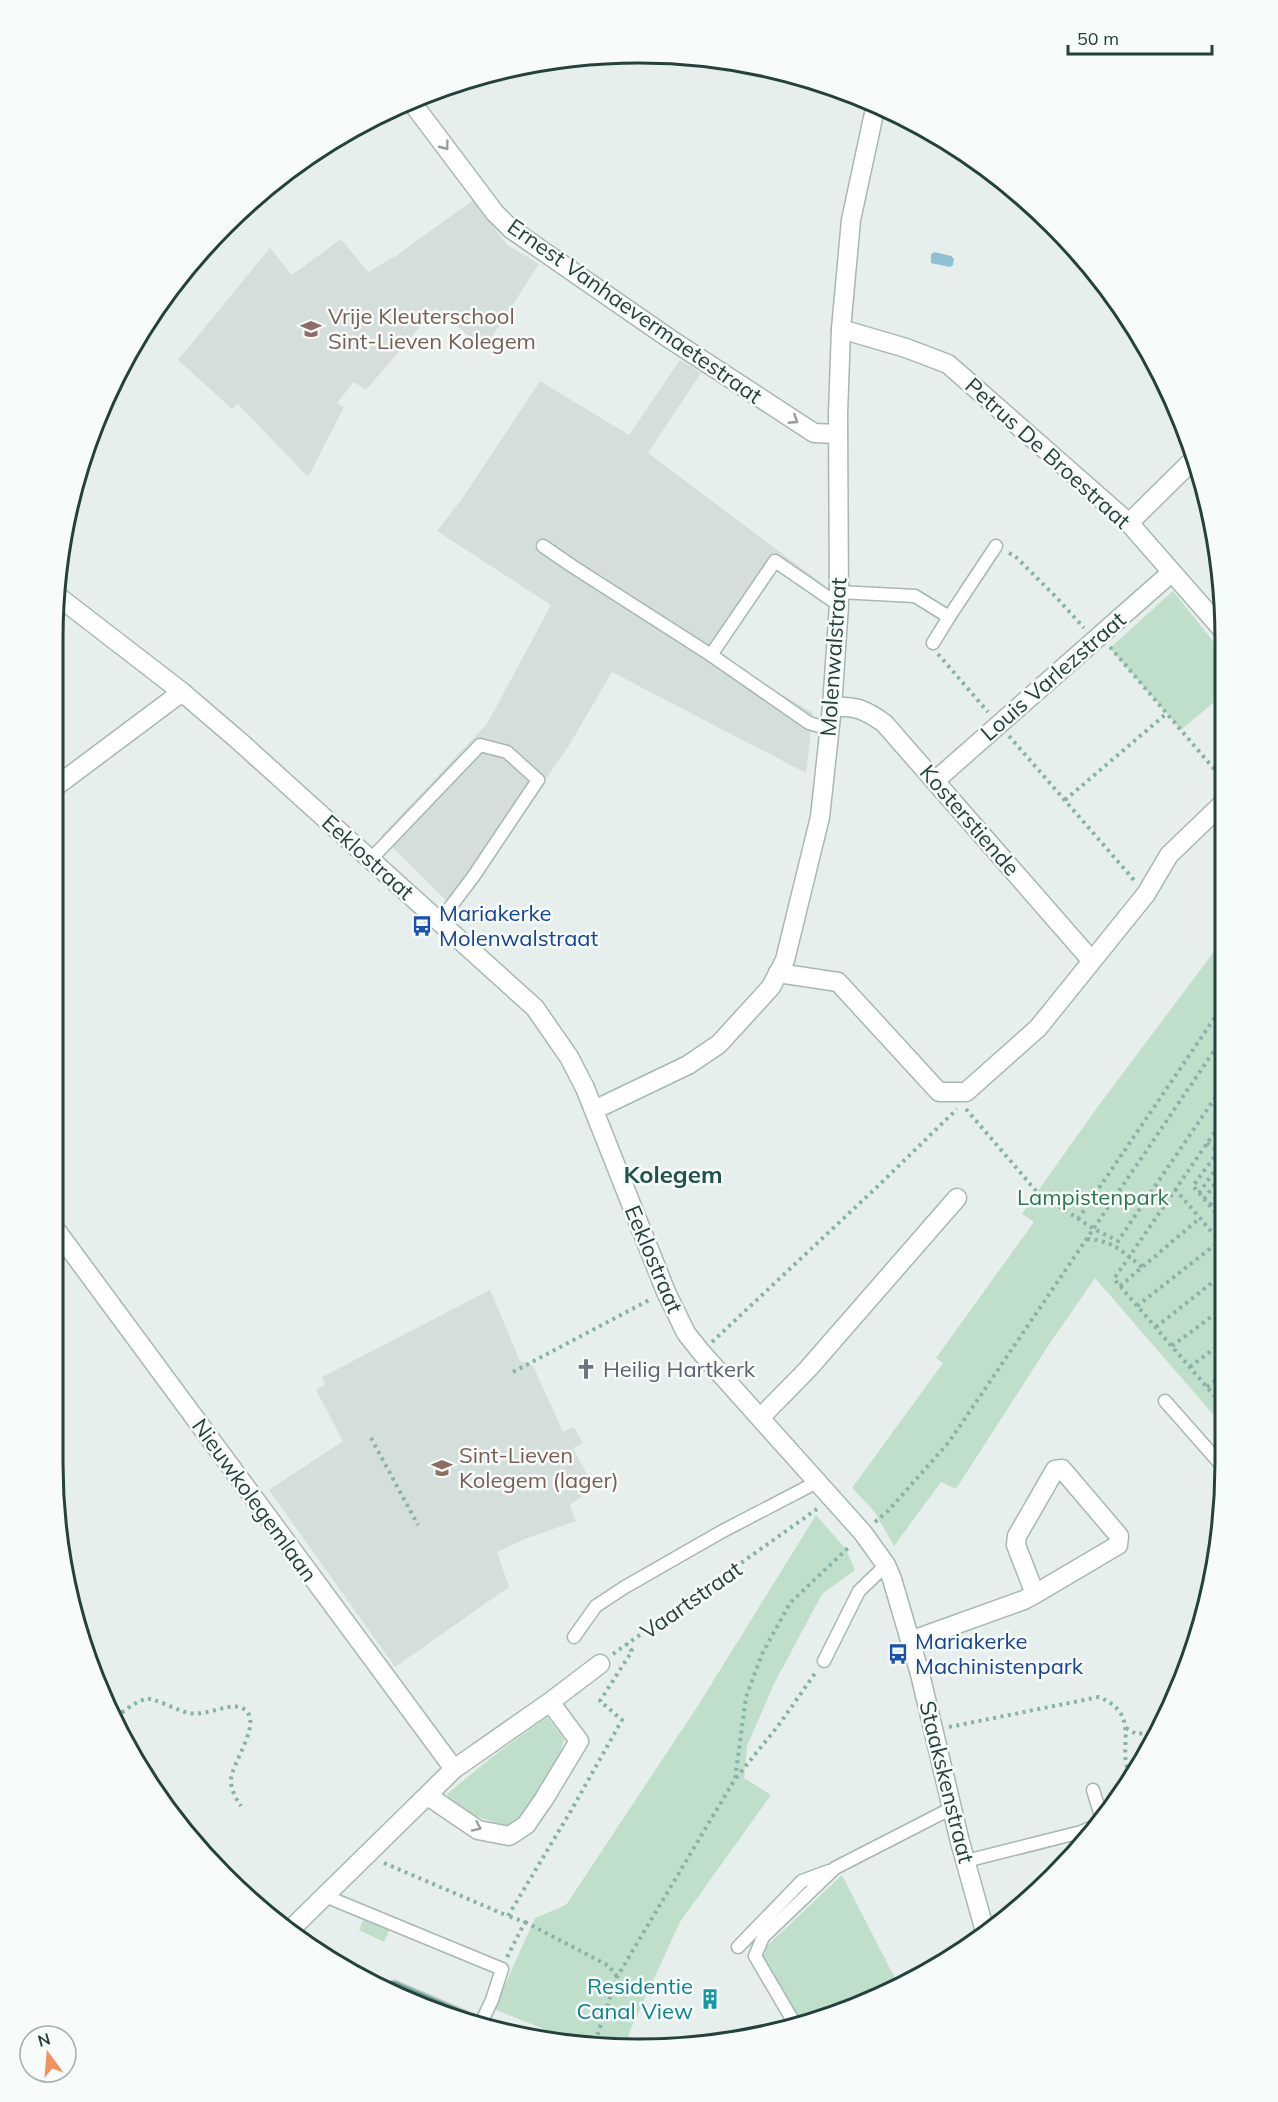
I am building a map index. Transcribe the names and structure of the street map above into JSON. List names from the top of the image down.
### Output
{
  "streets": {
    "street": [
      "Ernest Vanhaevermaetestraat",
      "Petrus De Broestraat",
      "Molenwalstraat",
      "Louis Varlezstraat",
      "Kosterstiende",
      "Eeklostraat",
      "Nieuwkolegemlaan",
      "Staakskenstraat"
    ],
    "path": ["Vaartstraat"]
  },
  "crossings": [
    ["Ernest Vanhaevermaetestraat", "Molenwalstraat"],
    ["Petrus De Broestraat", "Molenwalstraat"],
    ["Petrus De Broestraat", "Louis Varlezstraat"],
    ["Molenwalstraat", "Kosterstiende"],
    ["Molenwalstraat", "Eeklostraat"],
    ["Louis Varlezstraat", "Kosterstiende"],
    ["Eeklostraat", "Vaartstraat"],
    ["Eeklostraat", "Staakskenstraat"]
  ],
  "one_way": ["Ernest Vanhaevermaetestraat"],
  "districts": ["Kolegem"],
  "parks": ["Lampistenpark"],
  "places": {
    "school or university": ["Vrije Kleuterschool Sint-Lieven Kolegem", "Sint-Lieven Kolegem (lager)"],
    "bus stop": ["Mariakerke Molenwalstraat", "Mariakerke Machinistenpark"],
    "church": ["Heilig Hartkerk"],
    "building": ["Residentie Canal View"]
  },
  "scale_bar": "50 m",
  "north": "top"
}
